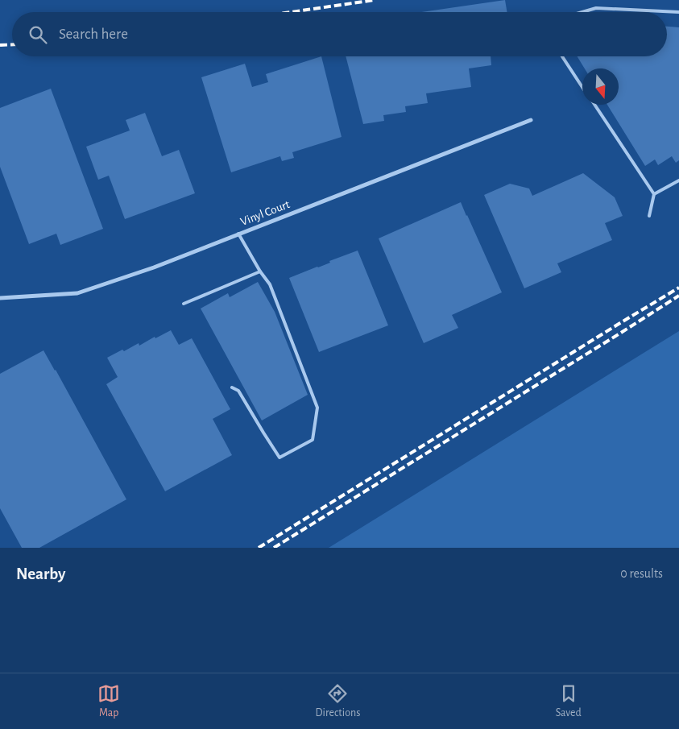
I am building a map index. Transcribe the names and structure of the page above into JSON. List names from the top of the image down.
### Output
{
  "streets": {
    "street": ["Vinyl Court"]
  },
  "north": "bottom",
  "page": {
    "search": "Search here",
    "heading": ["Nearby", "0 results"],
    "nav": ["Map", "Directions", "Saved"]
  }
}
